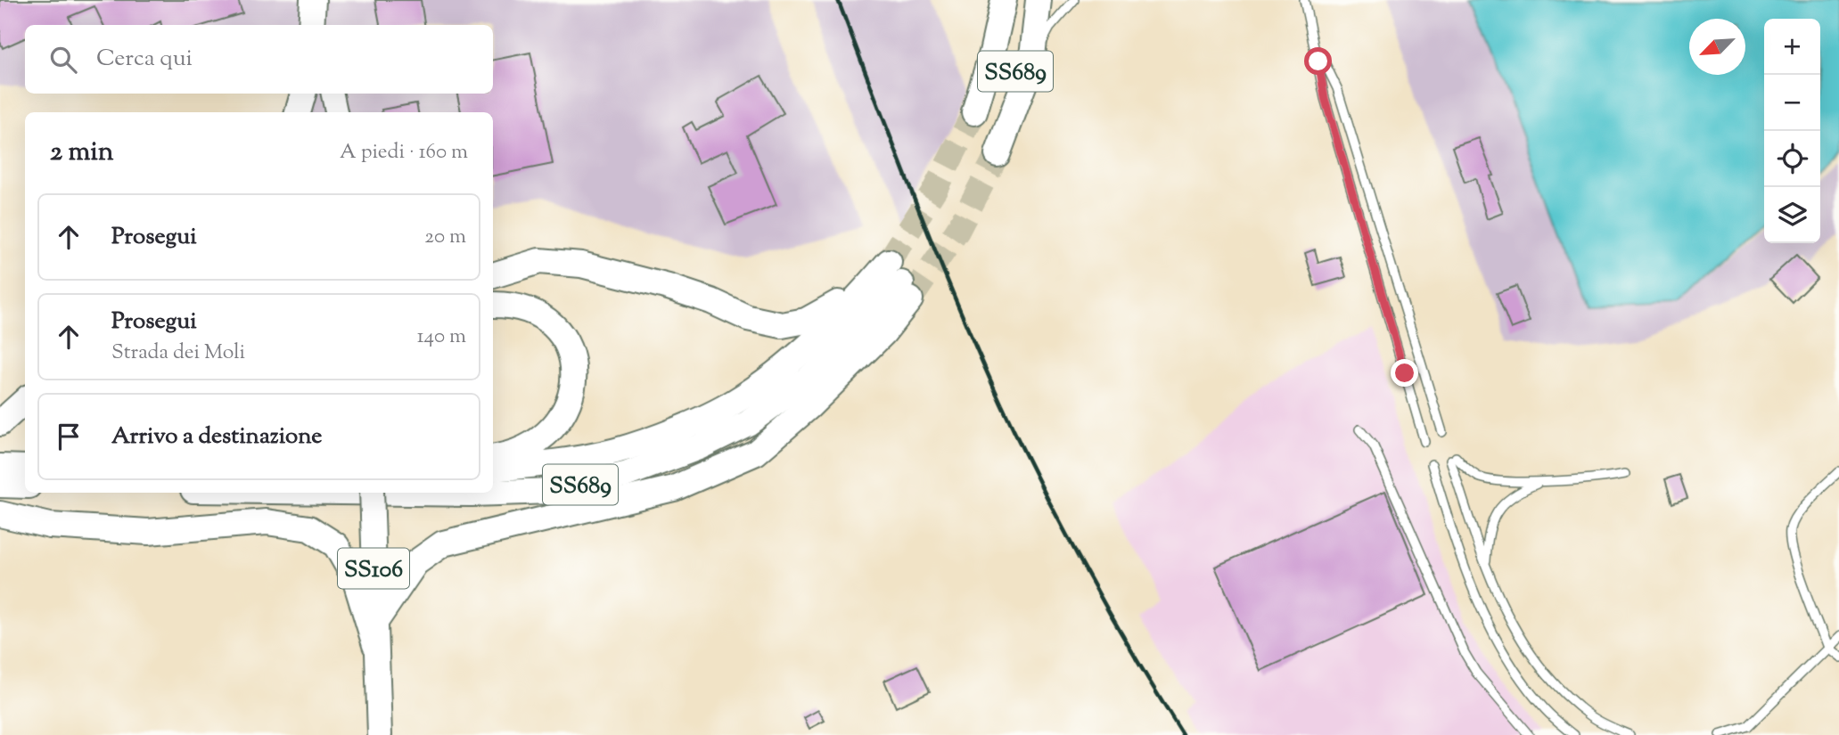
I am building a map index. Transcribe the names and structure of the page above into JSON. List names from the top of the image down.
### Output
{
  "streets": {
    "highway": ["SS689"],
    "main road": ["SS106"]
  },
  "north": "bottom left",
  "page": {
    "map_buttons": ["+", "−"],
    "search": "Cerca qui",
    "heading": ["2 min", "A piedi · 160 m"],
    "list": [
      ["Prosegui", "20 m"],
      ["Prosegui", "Strada dei Moli", "140 m"],
      "Arrivo a destinazione"
    ]
  }
}
